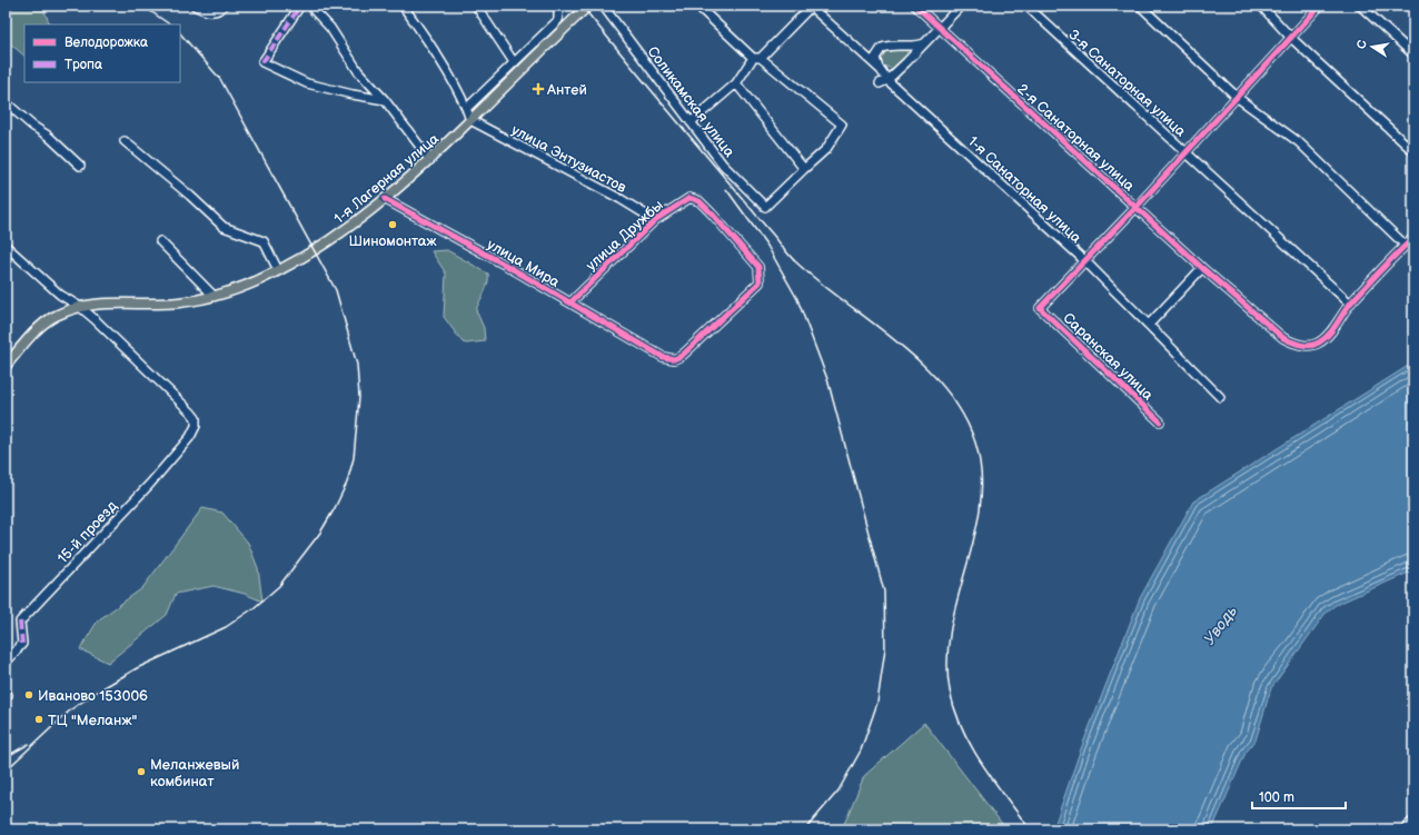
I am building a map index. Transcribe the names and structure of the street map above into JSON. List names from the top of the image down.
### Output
{
  "streets": {
    "main road": ["1-я Лагерная улица"],
    "street": [
      "3-я Санаторная улица",
      "Соликамская улица",
      "2-я Санаторная улица",
      "улица Энтузиастов",
      "1-я Санаторная улица",
      "улица Дружбы",
      "улица Мира",
      "Саранская улица",
      "15-й проезд"
    ]
  },
  "crossings": [
    ["3-я Санаторная улица", "2-я Санаторная улица"],
    ["улица Энтузиастов", "1-я Лагерная улица"],
    ["улица Энтузиастов", "улица Дружбы"],
    ["1-я Лагерная улица", "улица Мира"],
    ["1-я Лагерная улица", "15-й проезд"],
    ["1-я Санаторная улица", "Саранская улица"],
    ["улица Дружбы", "улица Мира"]
  ],
  "water": ["Уводь"],
  "places": {
    "health": ["Антей"],
    "other": [
      "Шиномонтаж",
      "Иваново 153006",
      "ТЦ \"Меланж\"",
      "Меланжевый комбинат"
    ]
  },
  "legend": ["Велодорожка", "Тропа"],
  "scale_bar": "100 m",
  "north": "left"
}
